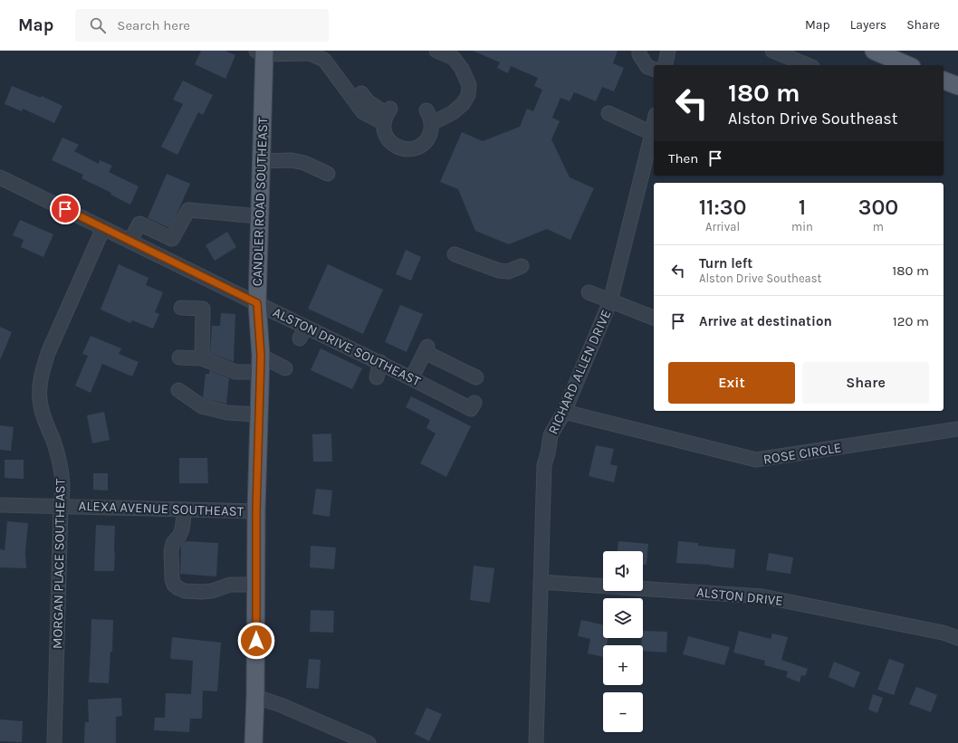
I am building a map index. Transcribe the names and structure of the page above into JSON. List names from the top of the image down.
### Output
{
  "streets": {
    "main road": ["CANDLER ROAD SOUTHEAST"],
    "street": [
      "ALSTON DRIVE SOUTHEAST",
      "RICHARD ALLEN DRIVE",
      "ROSE CIRCLE",
      "ALEXA AVENUE SOUTHEAST",
      "MORGAN PLACE SOUTHEAST",
      "ALSTON DRIVE"
    ]
  },
  "crossings": [
    ["CANDLER ROAD SOUTHEAST", "ALSTON DRIVE SOUTHEAST"],
    ["CANDLER ROAD SOUTHEAST", "ALEXA AVENUE SOUTHEAST"],
    ["ALSTON DRIVE SOUTHEAST", "MORGAN PLACE SOUTHEAST"],
    ["RICHARD ALLEN DRIVE", "ROSE CIRCLE"],
    ["RICHARD ALLEN DRIVE", "ALSTON DRIVE"],
    ["ALEXA AVENUE SOUTHEAST", "MORGAN PLACE SOUTHEAST"]
  ],
  "page": {
    "header": "Map",
    "search": "Search here",
    "nav": ["Map", "Layers", "Share"],
    "turn": ["180 m", "Alston Drive Southeast"],
    "then": "Then",
    "eta": [
      "11:30",
      "Arrival",
      "1",
      "min",
      "300",
      "m"
    ],
    "list": [
      {
        "name": "Turn left",
        "note": "Alston Drive Southeast",
        "value": "180 m"
      },
      {
        "name": "Arrive at destination",
        "value": "120 m"
      }
    ],
    "buttons": ["Exit", "Share"],
    "map_buttons": ["+", "−"]
  }
}
